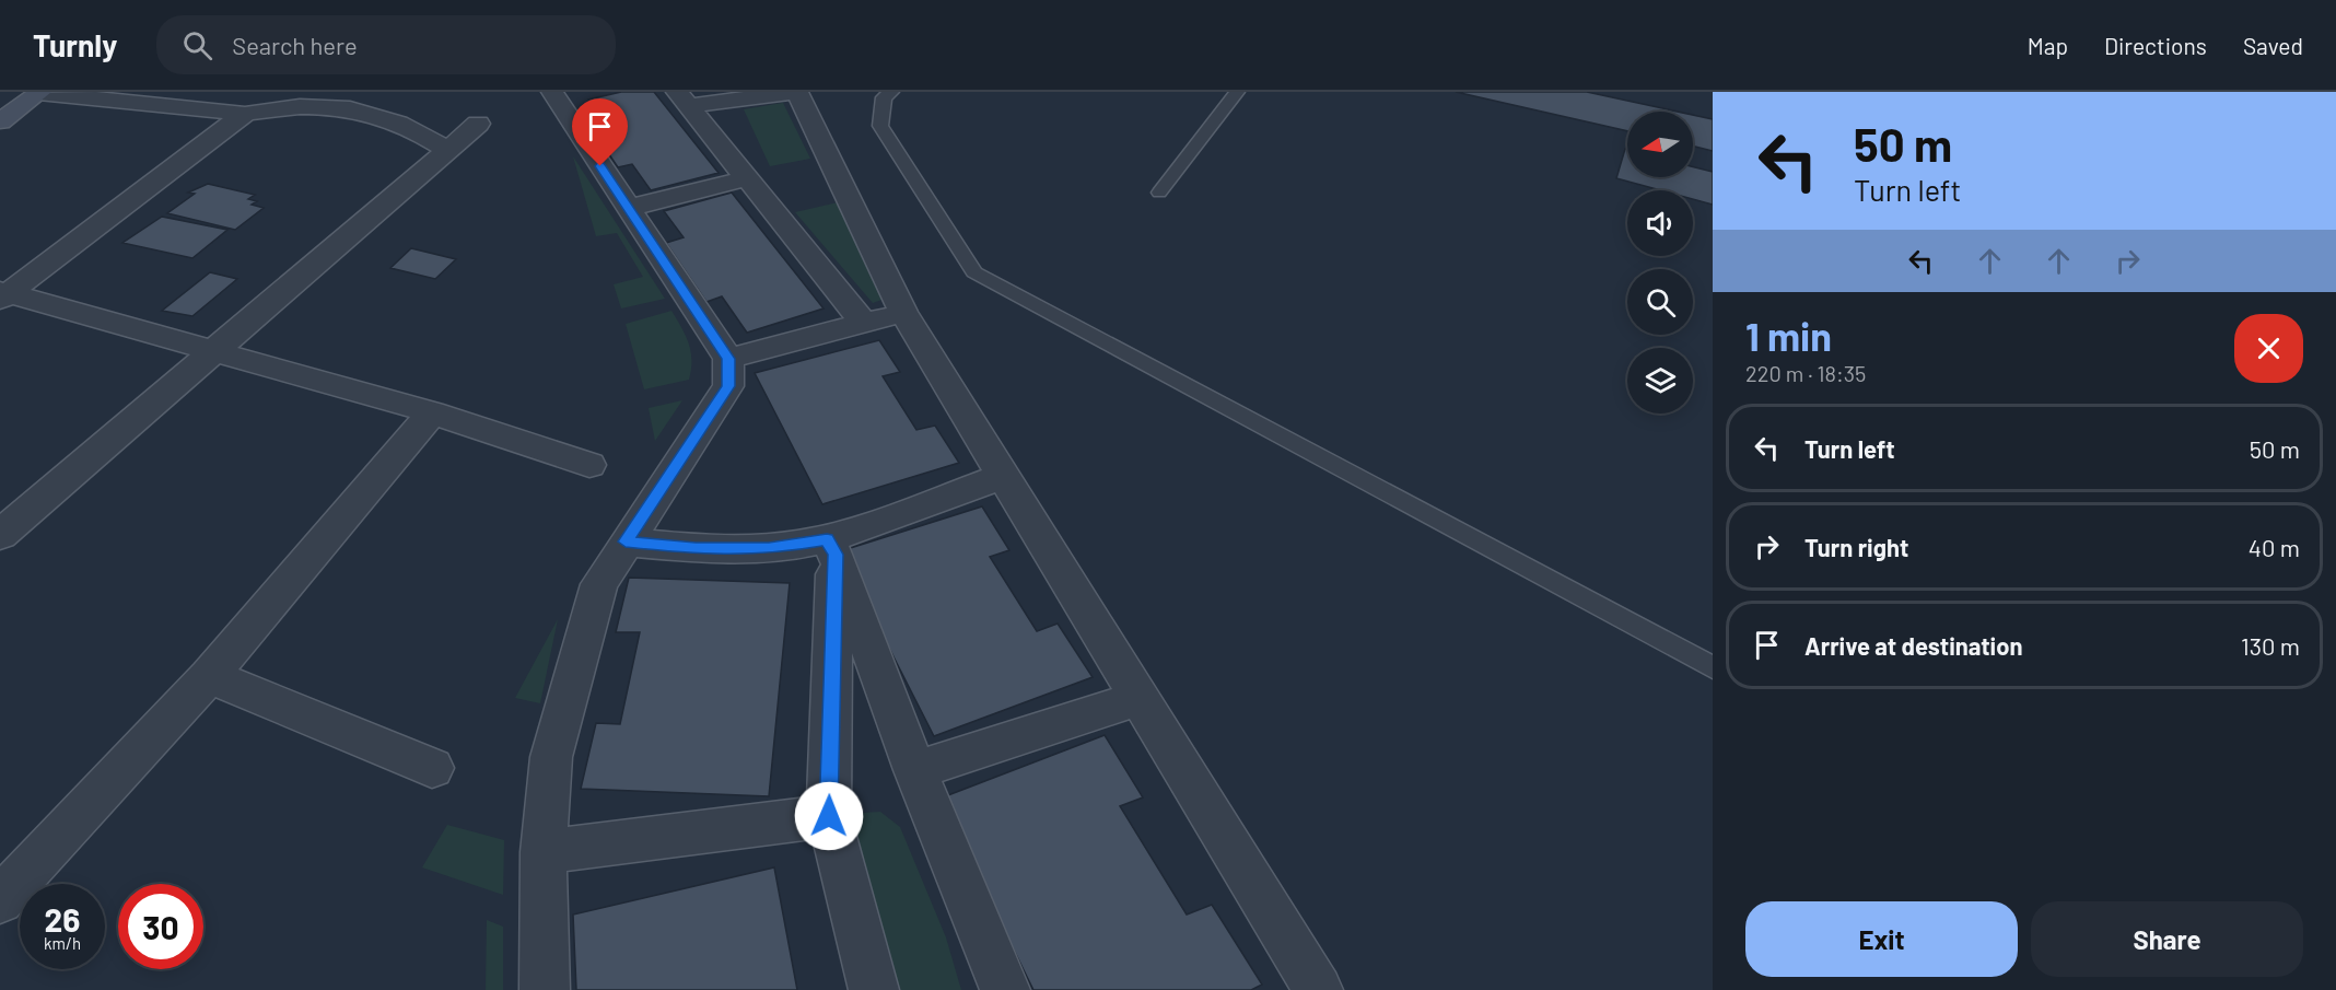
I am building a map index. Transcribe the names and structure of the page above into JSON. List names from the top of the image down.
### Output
{
  "north": "left",
  "page": {
    "header": "Turnly",
    "search": "Search here",
    "nav": ["Map", "Directions", "Saved"],
    "turn": ["50 m", "Turn left"],
    "heading": ["1 min", "220 m · 18:35"],
    "list": [
      {
        "name": "Turn left",
        "value": "50 m"
      },
      {
        "name": "Turn right",
        "value": "40 m"
      },
      {
        "name": "Arrive at destination",
        "value": "130 m"
      }
    ],
    "speed": "26 km/h",
    "limit": "30",
    "buttons": ["Exit", "Share"]
  }
}
